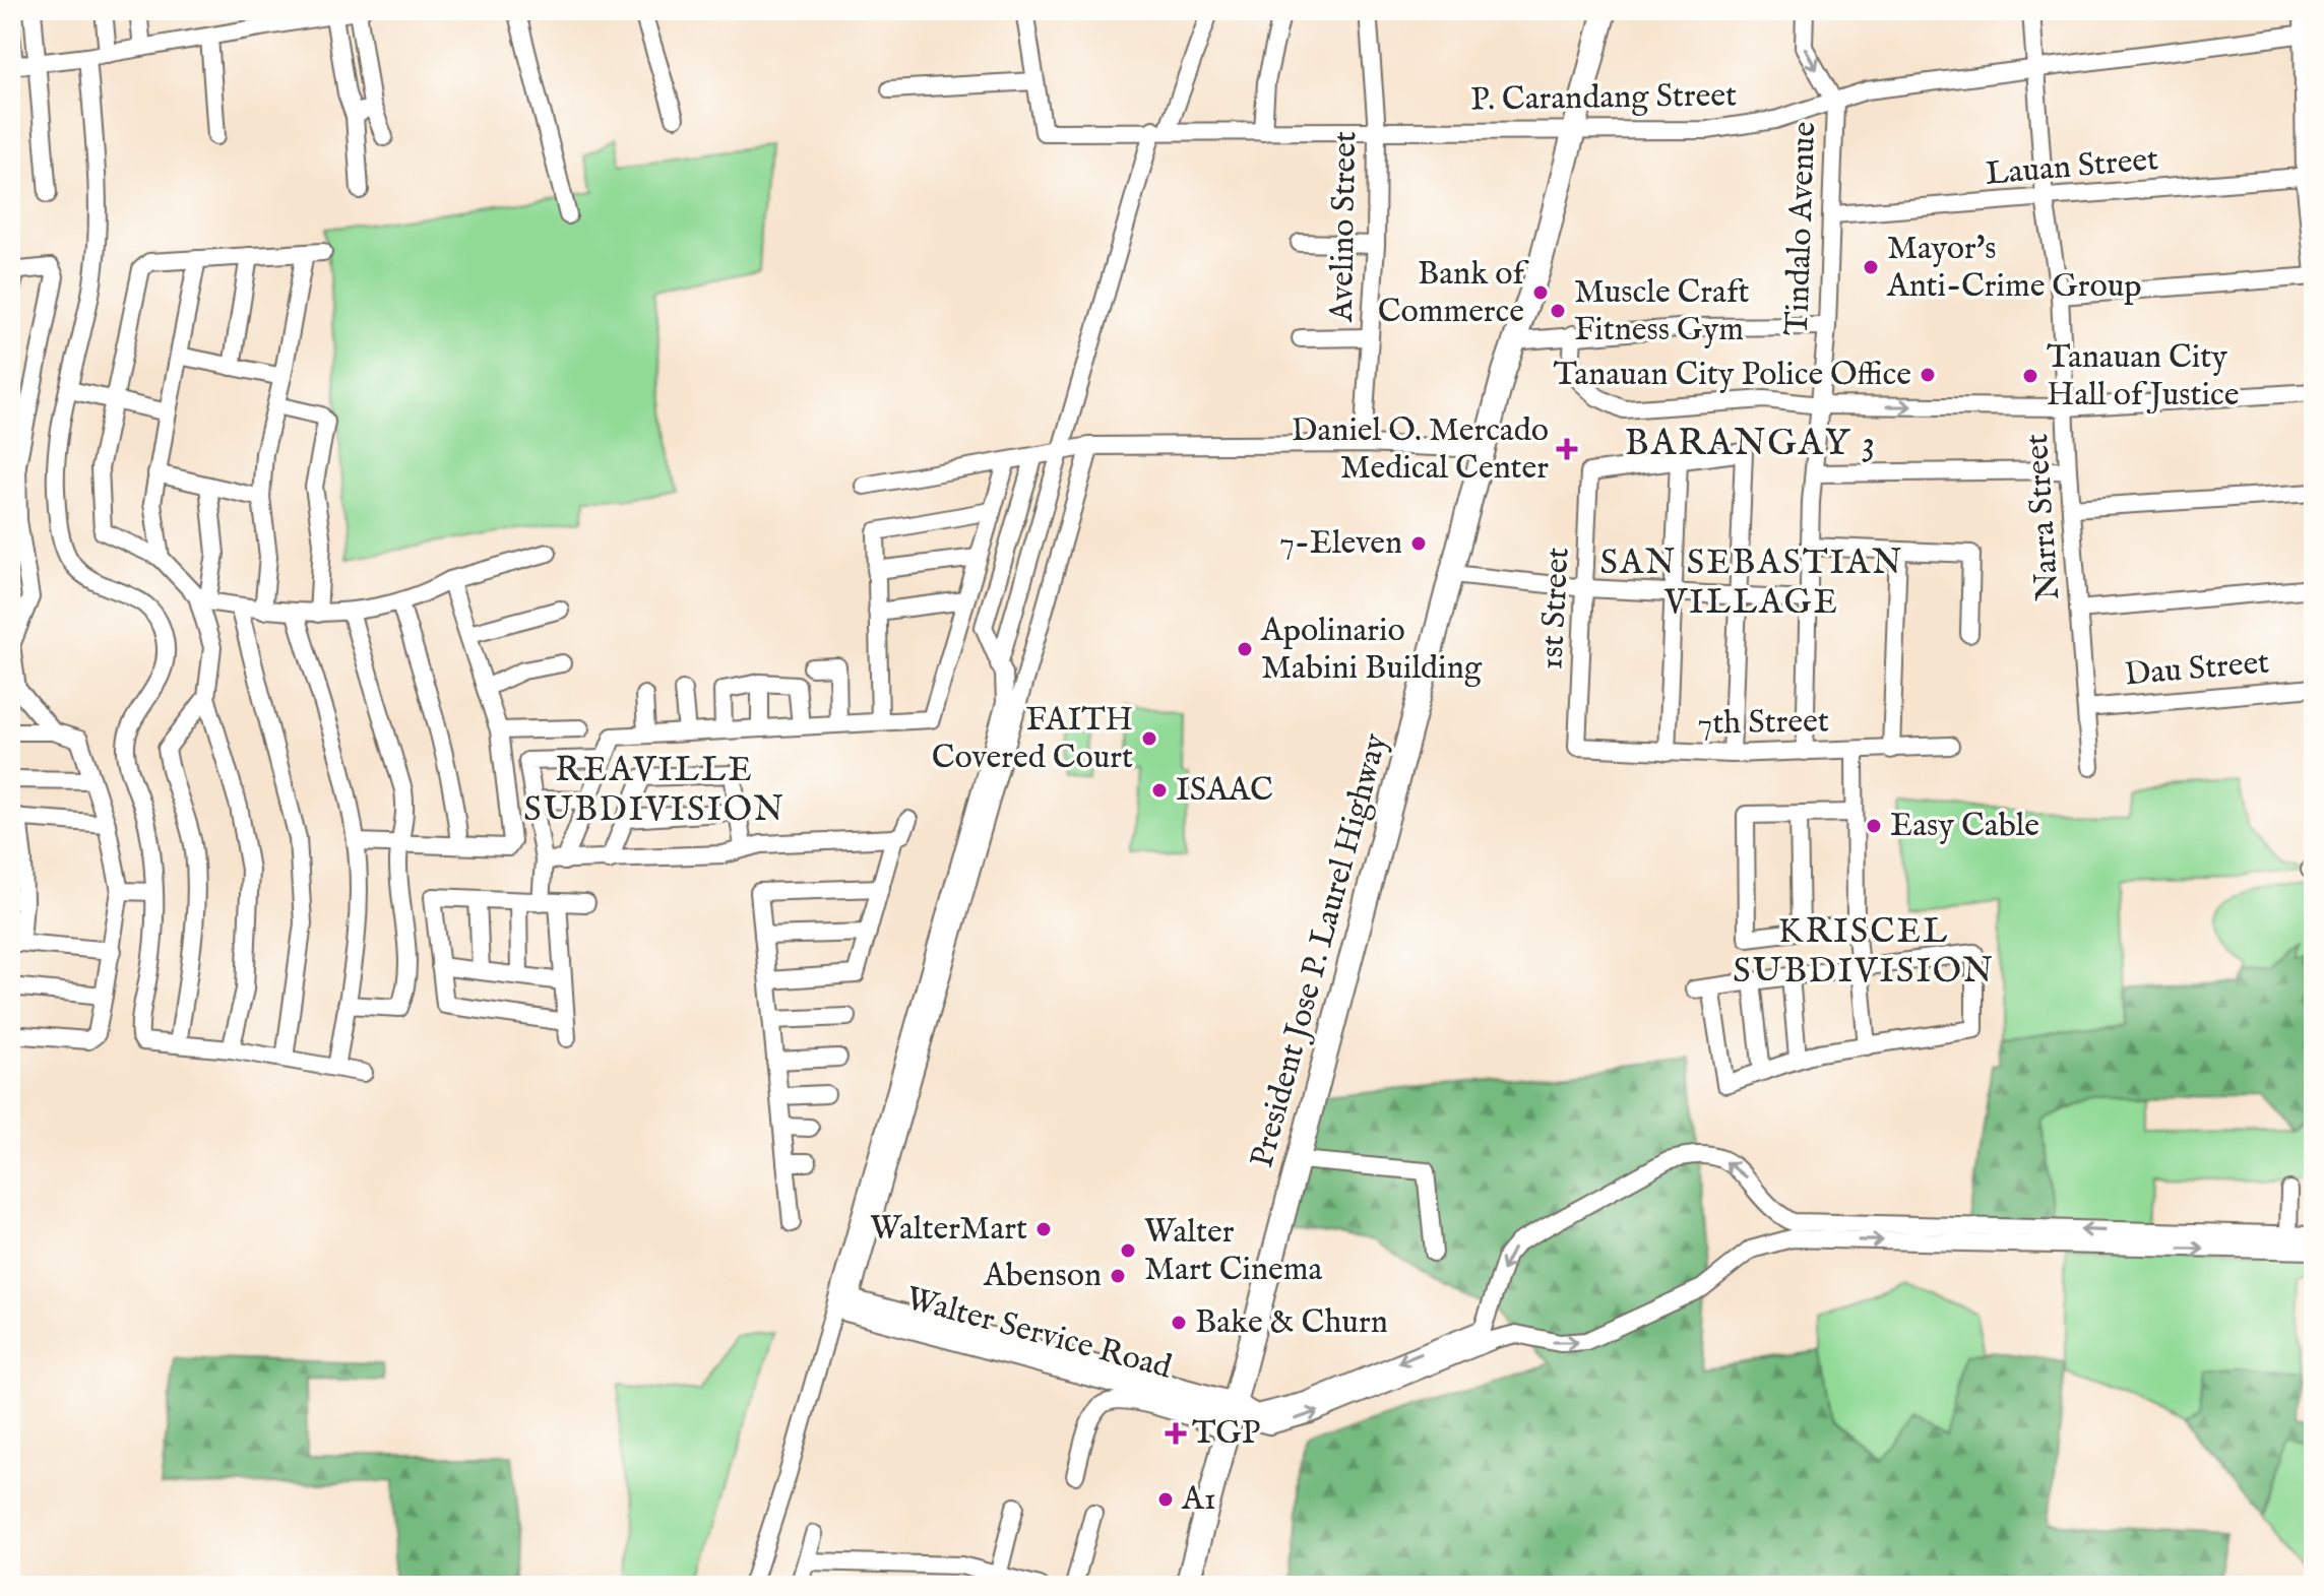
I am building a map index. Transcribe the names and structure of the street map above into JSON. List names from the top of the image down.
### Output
{
  "streets": {
    "highway": ["President Jose P. Laurel Highway"],
    "street": [
      "P. Carandang Street",
      "Lauan Street",
      "Avelino Street",
      "Tindalo Avenue",
      "Narra Street",
      "1st Street",
      "Dau Street",
      "7th Street",
      "Walter Service Road"
    ]
  },
  "crossings": [
    ["P. Carandang Street", "Avelino Street"],
    ["P. Carandang Street", "Tindalo Avenue"],
    ["P. Carandang Street", "Narra Street"],
    ["P. Carandang Street", "President Jose P. Laurel Highway"],
    ["Lauan Street", "Tindalo Avenue"],
    ["Lauan Street", "Narra Street"],
    ["Tindalo Avenue", "7th Street"],
    ["Narra Street", "Dau Street"],
    ["1st Street", "7th Street"],
    ["President Jose P. Laurel Highway", "Walter Service Road"]
  ],
  "districts": [
    "BARANGAY 3",
    "SAN SEBASTIAN VILLAGE",
    "REAVILLE SUBDIVISION",
    "KRISCEL SUBDIVISION"
  ],
  "places": {
    "other": [
      "Mayor's Anti-Crime Group",
      "Bank of Commerce",
      "Muscle Craft Fitness Gym",
      "Tanauan City Police Office",
      "Tanauan City Hall of Justice",
      "7-Eleven",
      "Apolinario Mabini Building",
      "FAITH Covered Court",
      "ISAAC",
      "Easy Cable",
      "WalterMart",
      "Walter Mart Cinema",
      "Abenson",
      "Bake & Churn",
      "A1"
    ],
    "health": ["Daniel O. Mercado Medical Center", "TGP"]
  }
}
